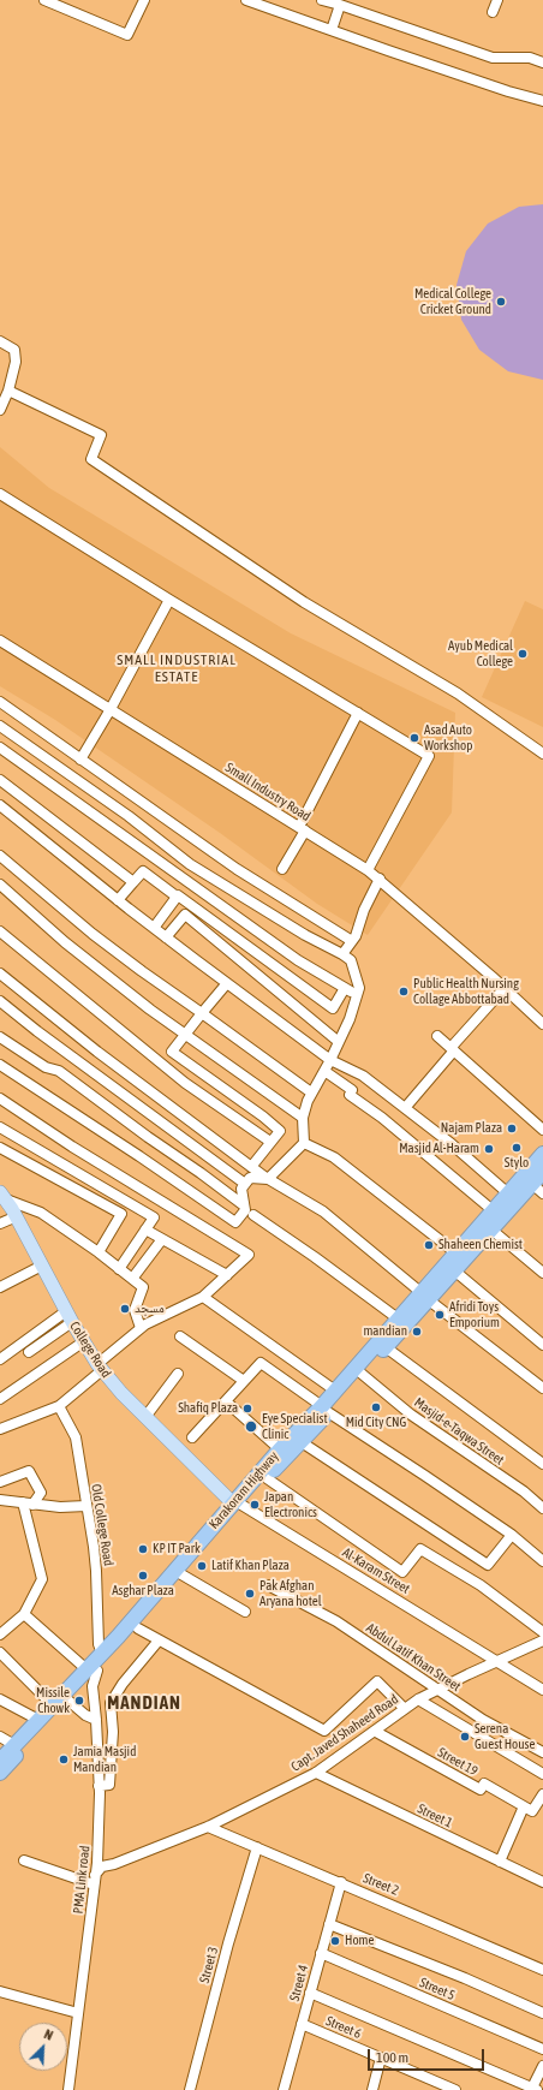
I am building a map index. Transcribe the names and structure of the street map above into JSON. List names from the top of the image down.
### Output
{
  "streets": {
    "highway": ["Karakoram Highway"],
    "main road": ["College Road"],
    "street": [
      "Small Industry Road",
      "Masjid-e-Taqwa Street",
      "Old College Road",
      "Al-Karam Street",
      "Abdul Latif Khan Street",
      "Capt. Javed Shaheed Road",
      "Street 19",
      "Street 1",
      "PMA Link road",
      "Street 2",
      "Street 3",
      "Street 4",
      "Street 5",
      "Street 6"
    ]
  },
  "crossings": [
    ["College Road", "Karakoram Highway"],
    ["College Road", "Al-Karam Street"],
    ["Masjid-e-Taqwa Street", "Karakoram Highway"],
    ["Karakoram Highway", "Old College Road"],
    ["Karakoram Highway", "Al-Karam Street"],
    ["Karakoram Highway", "PMA Link road"],
    ["Al-Karam Street", "Capt. Javed Shaheed Road"],
    ["Abdul Latif Khan Street", "Capt. Javed Shaheed Road"],
    ["Capt. Javed Shaheed Road", "Street 19"],
    ["Capt. Javed Shaheed Road", "Street 1"],
    ["Capt. Javed Shaheed Road", "PMA Link road"],
    ["Capt. Javed Shaheed Road", "Street 2"],
    ["Street 2", "Street 3"],
    ["Street 2", "Street 4"],
    ["Street 4", "Street 5"],
    ["Street 4", "Street 6"]
  ],
  "districts": ["SMALL INDUSTRIAL ESTATE", "MANDIAN"],
  "places": [
    "Medical College Cricket Ground",
    "Ayub Medical College",
    "Asad Auto Workshop",
    "Public Health Nursing Collage Abbottabad",
    "Najam Plaza",
    "Stylo",
    "Masjid Al-Haram",
    "Shaheen Chemist",
    "مسجد",
    "Afridi Toys Emporium",
    "mandian",
    "Mid City CNG",
    "Shafiq Plaza",
    "Eye Specialist Clinic",
    "Japan Electronics",
    "KP IT Park",
    "Latif Khan Plaza",
    "Asghar Plaza",
    "Pak Afghan Aryana hotel",
    "Missile Chowk",
    "Serena Guest House",
    "Jamia Masjid Mandian",
    "Home"
  ],
  "scale_bar": "100 m",
  "north": "top right"
}
